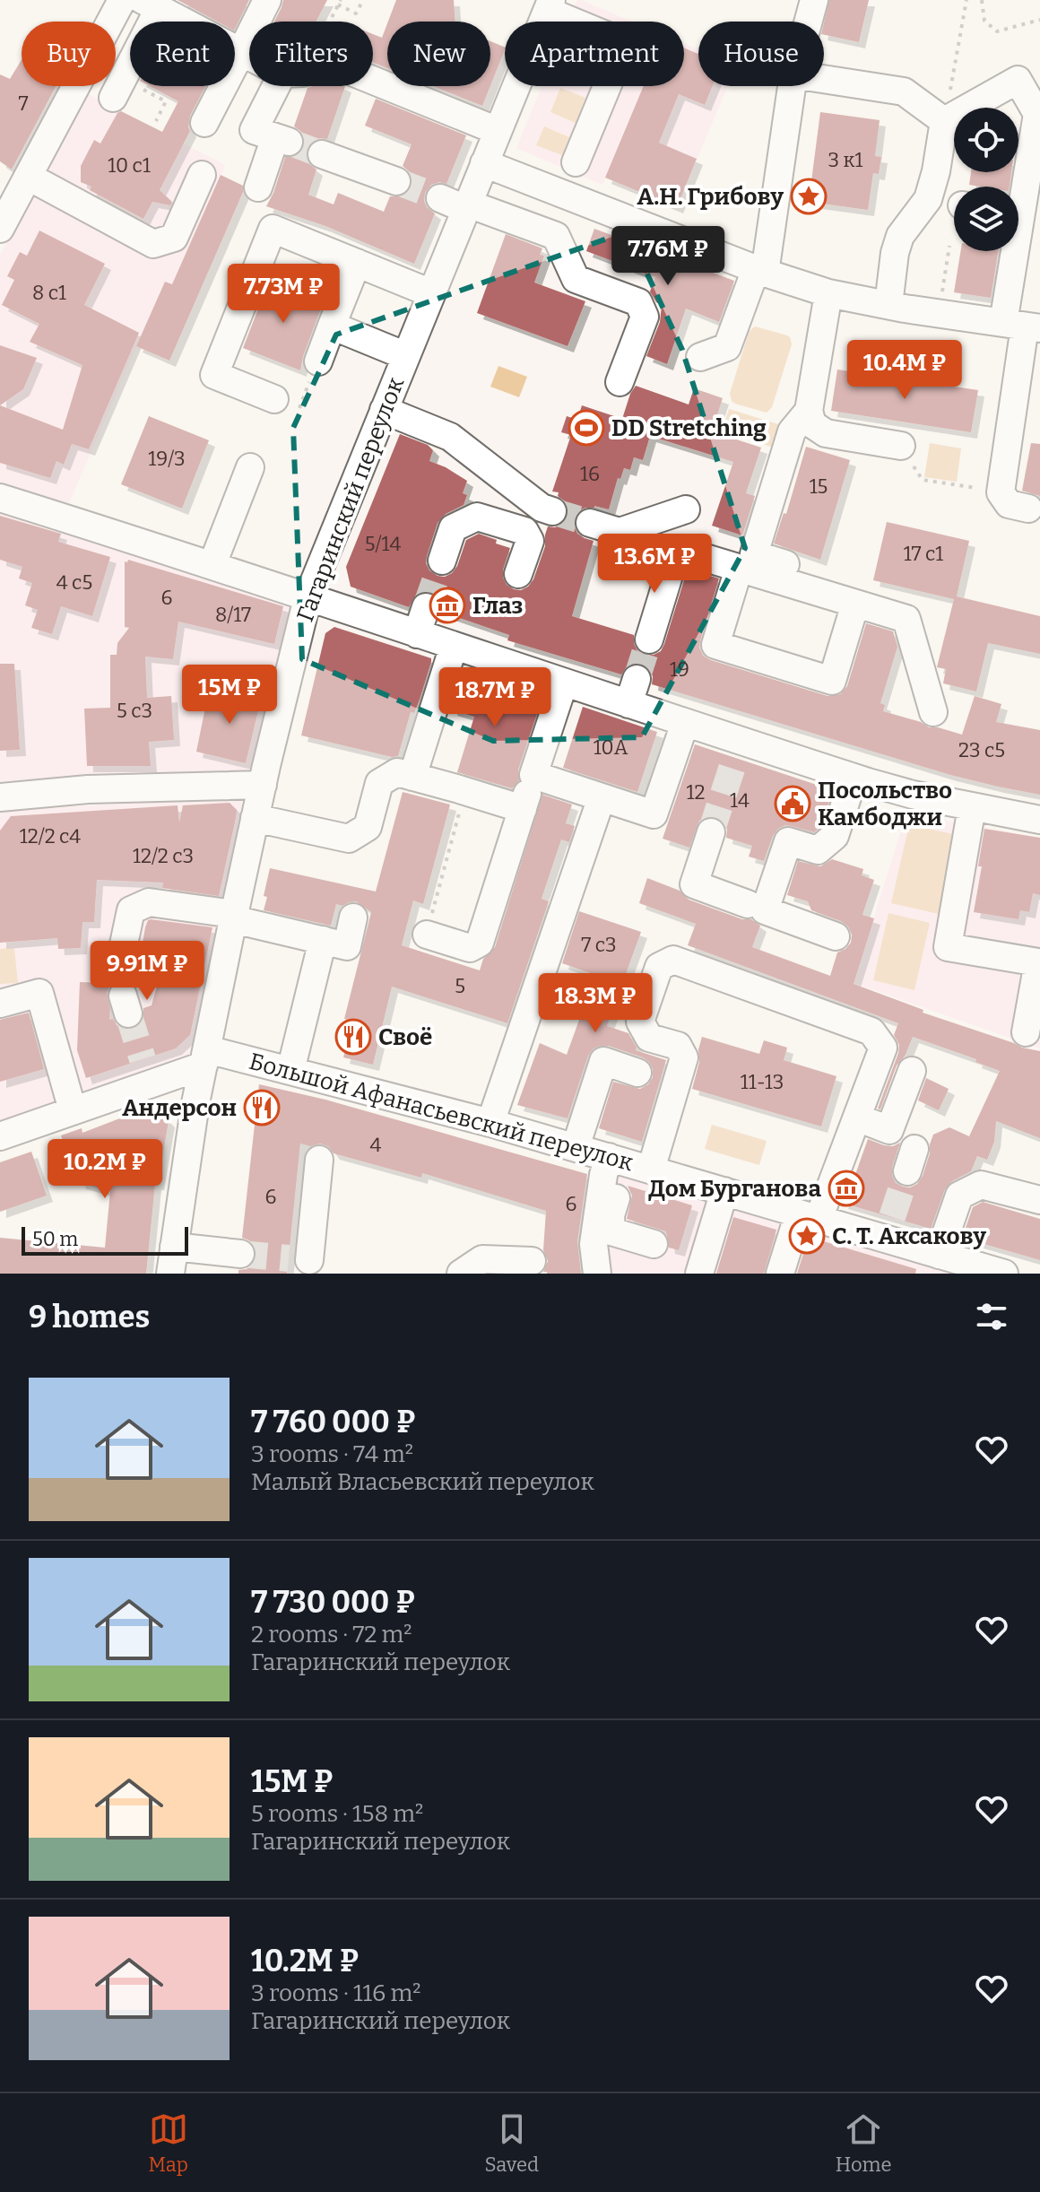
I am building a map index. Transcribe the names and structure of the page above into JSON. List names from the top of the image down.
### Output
{
  "streets": {
    "street": ["Гагаринский переулок", "Большой Афанасьевский переулок"]
  },
  "crossings": [
    ["Гагаринский переулок", "Большой Афанасьевский переулок"]
  ],
  "places": {
    "place": ["А.Н. Грибову", "С. Т. Аксакову"],
    "sports": ["DD Stretching"],
    "museum": ["Глаз", "Дом Бурганова"],
    "public building": ["Посольство Камбоджи"],
    "restaurant": ["Своё", "Андерсон"]
  },
  "house_numbers": [
    "7",
    "3 к1",
    "10 с1",
    "8 с1",
    "19/3",
    "16",
    "15",
    "5/14",
    "17 с1",
    "4 с5",
    "6",
    "8/17",
    "19",
    "5 с3",
    "10А",
    "23 с5",
    "12",
    "14",
    "12/2 с4",
    "12/2 с3",
    "7 с3",
    "5",
    "11-13",
    "4",
    "6",
    "6"
  ],
  "scale_bar": "50 m",
  "page": {
    "chip": [
      "Buy",
      "Rent",
      "Filters",
      "New",
      "Apartment",
      "House"
    ],
    "price": [
      "7.76M ₽",
      "7.73M ₽",
      "10.4M ₽",
      "13.6M ₽",
      "15M ₽",
      "18.7M ₽",
      "9.91M ₽",
      "18.3M ₽",
      "10.2M ₽"
    ],
    "scale": "50 m",
    "heading": "9 homes",
    "list": [
      {
        "name": "7 760 000 ₽",
        "note": "3 rooms · 74 m² · Малый Власьевский переулок"
      },
      {
        "name": "7 730 000 ₽",
        "note": "2 rooms · 72 m² · Гагаринский переулок"
      },
      {
        "name": "15M ₽",
        "note": "5 rooms · 158 m² · Гагаринский переулок"
      },
      {
        "name": "10.2M ₽",
        "note": "3 rooms · 116 m² · Гагаринский переулок"
      }
    ],
    "tabs": ["Map", "Saved", "Home"]
  }
}
